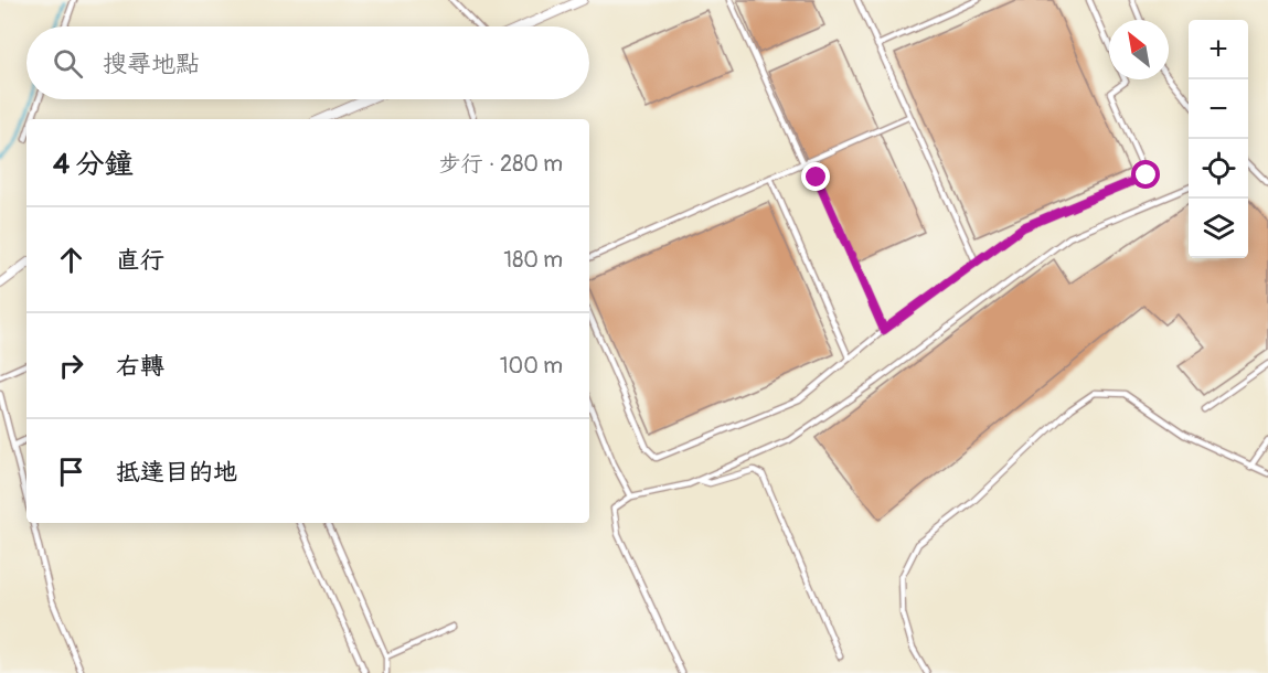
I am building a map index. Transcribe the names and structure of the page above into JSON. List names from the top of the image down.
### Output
{
  "north": "top left",
  "page": {
    "map_buttons": ["+", "−"],
    "search": "搜尋地點",
    "heading": ["4 分鐘", "步行 · 280 m"],
    "list": [
      ["直行", "180 m"],
      ["右轉", "100 m"],
      "抵達目的地"
    ]
  }
}
